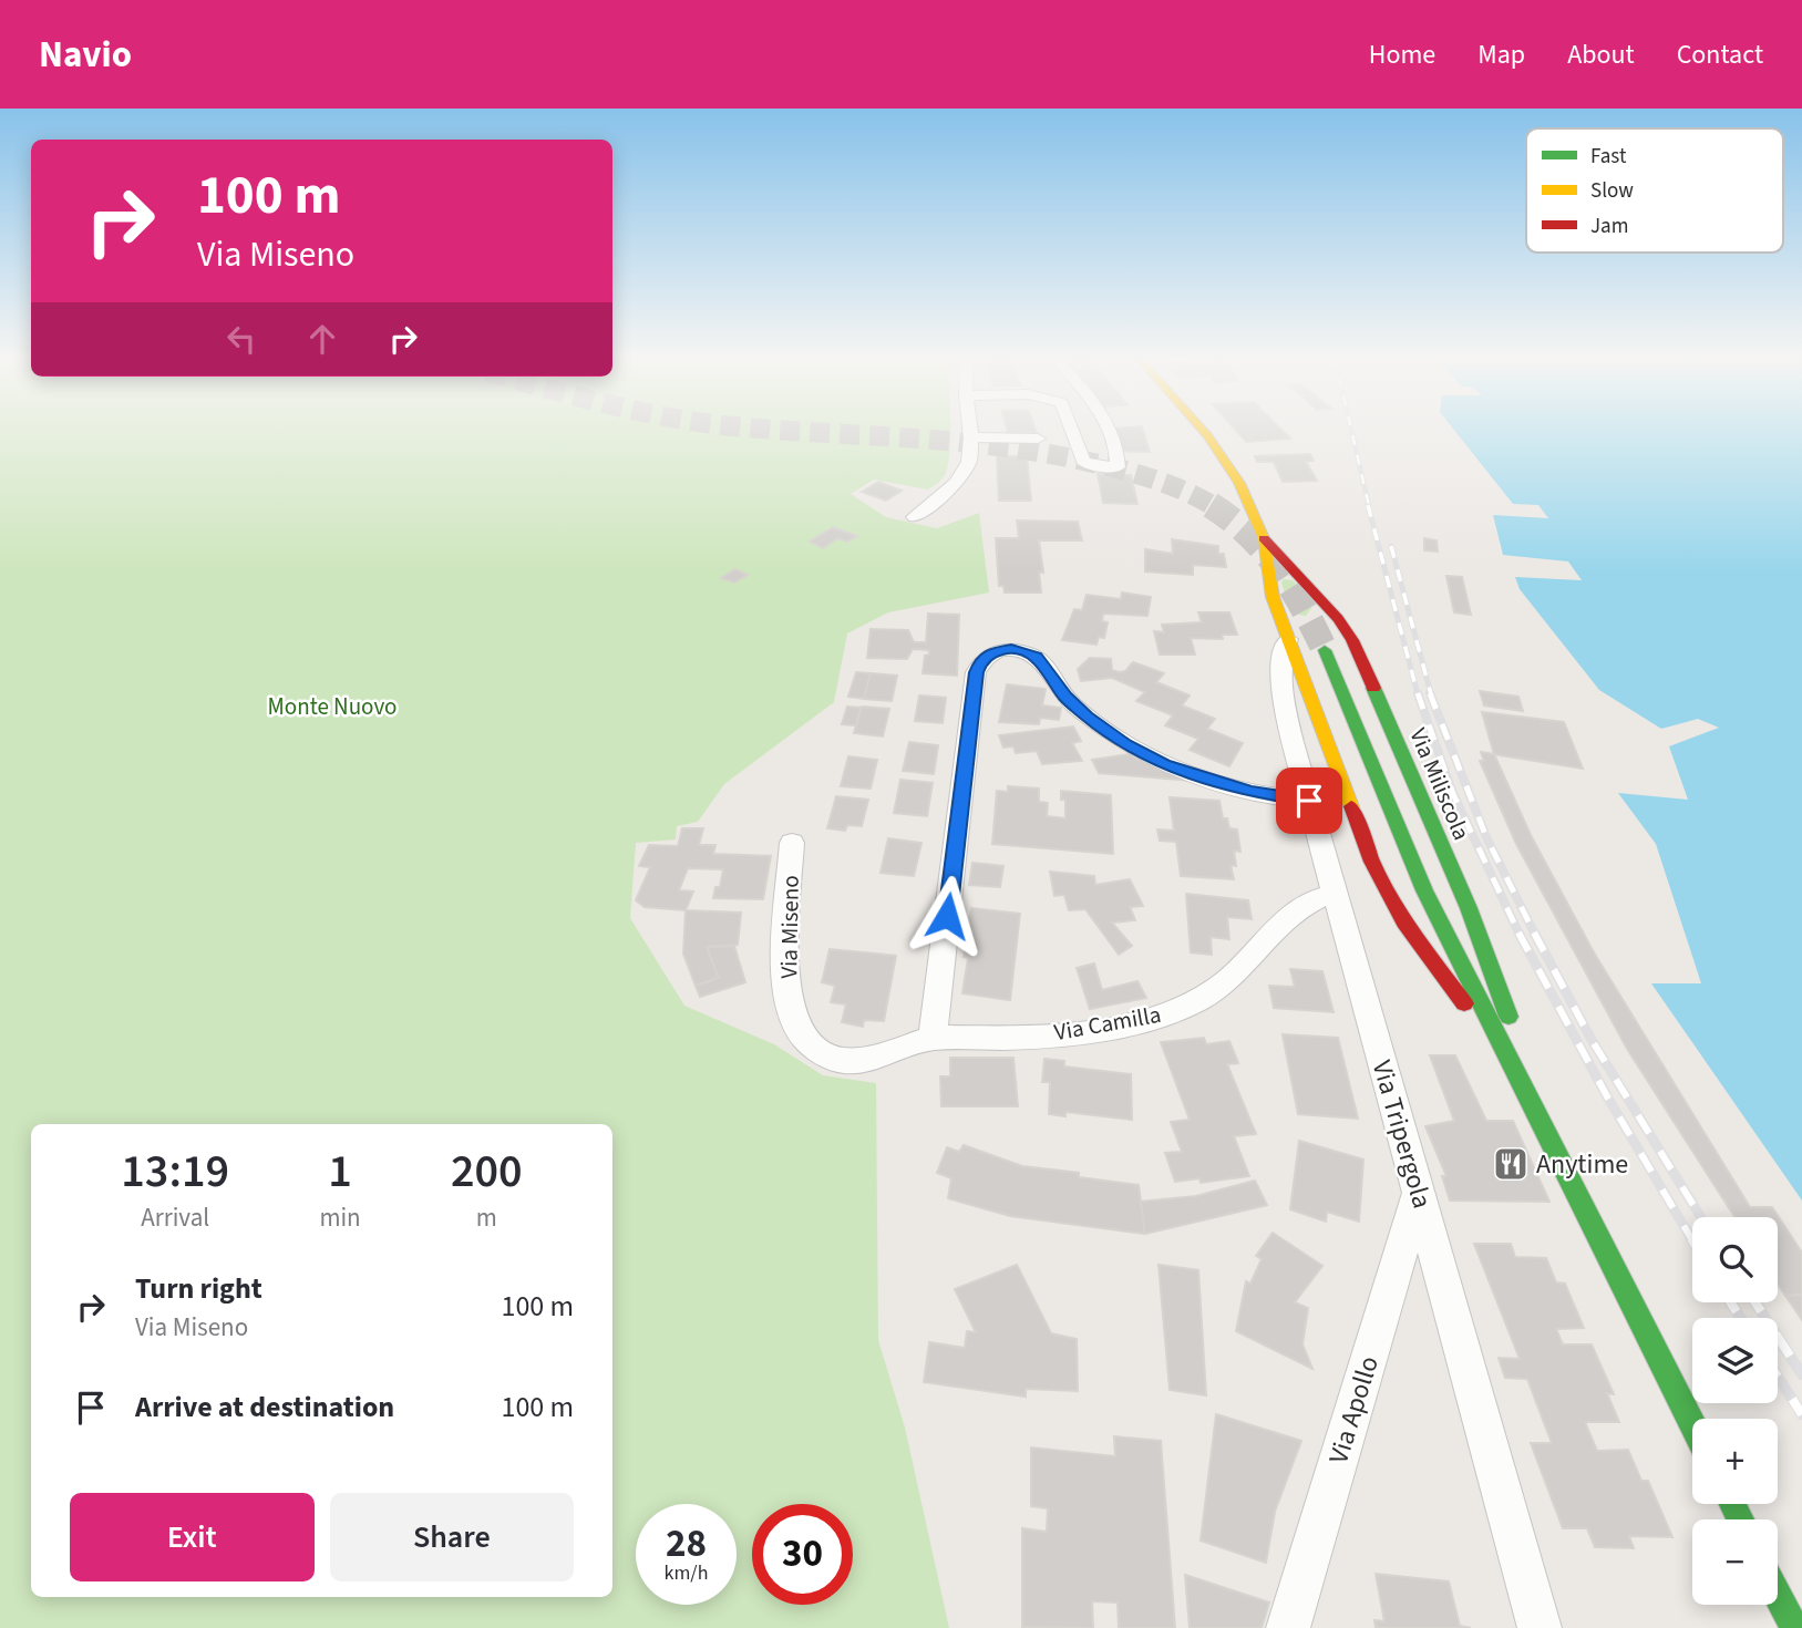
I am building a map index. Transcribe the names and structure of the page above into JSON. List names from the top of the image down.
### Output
{
  "streets": {
    "street": [
      "Via Miliscola",
      "Via Miseno",
      "Via Camilla",
      "Via Tripergola",
      "Via Apollo"
    ]
  },
  "crossings": [
    ["Via Miliscola", "Via Tripergola"],
    ["Via Miseno", "Via Camilla"],
    ["Via Camilla", "Via Tripergola"],
    ["Via Tripergola", "Via Apollo"]
  ],
  "parks": ["Monte Nuovo"],
  "places": {
    "restaurant": ["Anytime"]
  },
  "legend": ["Fast", "Slow", "Jam"],
  "page": {
    "header": "Navio",
    "nav": [
      "Home",
      "Map",
      "About",
      "Contact"
    ],
    "turn": ["100 m", "Via Miseno"],
    "eta": [
      "13:19",
      "Arrival",
      "1",
      "min",
      "200",
      "m"
    ],
    "map_buttons": ["+", "−"],
    "list": [
      {
        "name": "Turn right",
        "note": "Via Miseno",
        "value": "100 m"
      },
      {
        "name": "Arrive at destination",
        "value": "100 m"
      }
    ],
    "buttons": ["Exit", "Share"],
    "speed": "28 km/h",
    "limit": "30"
  }
}
